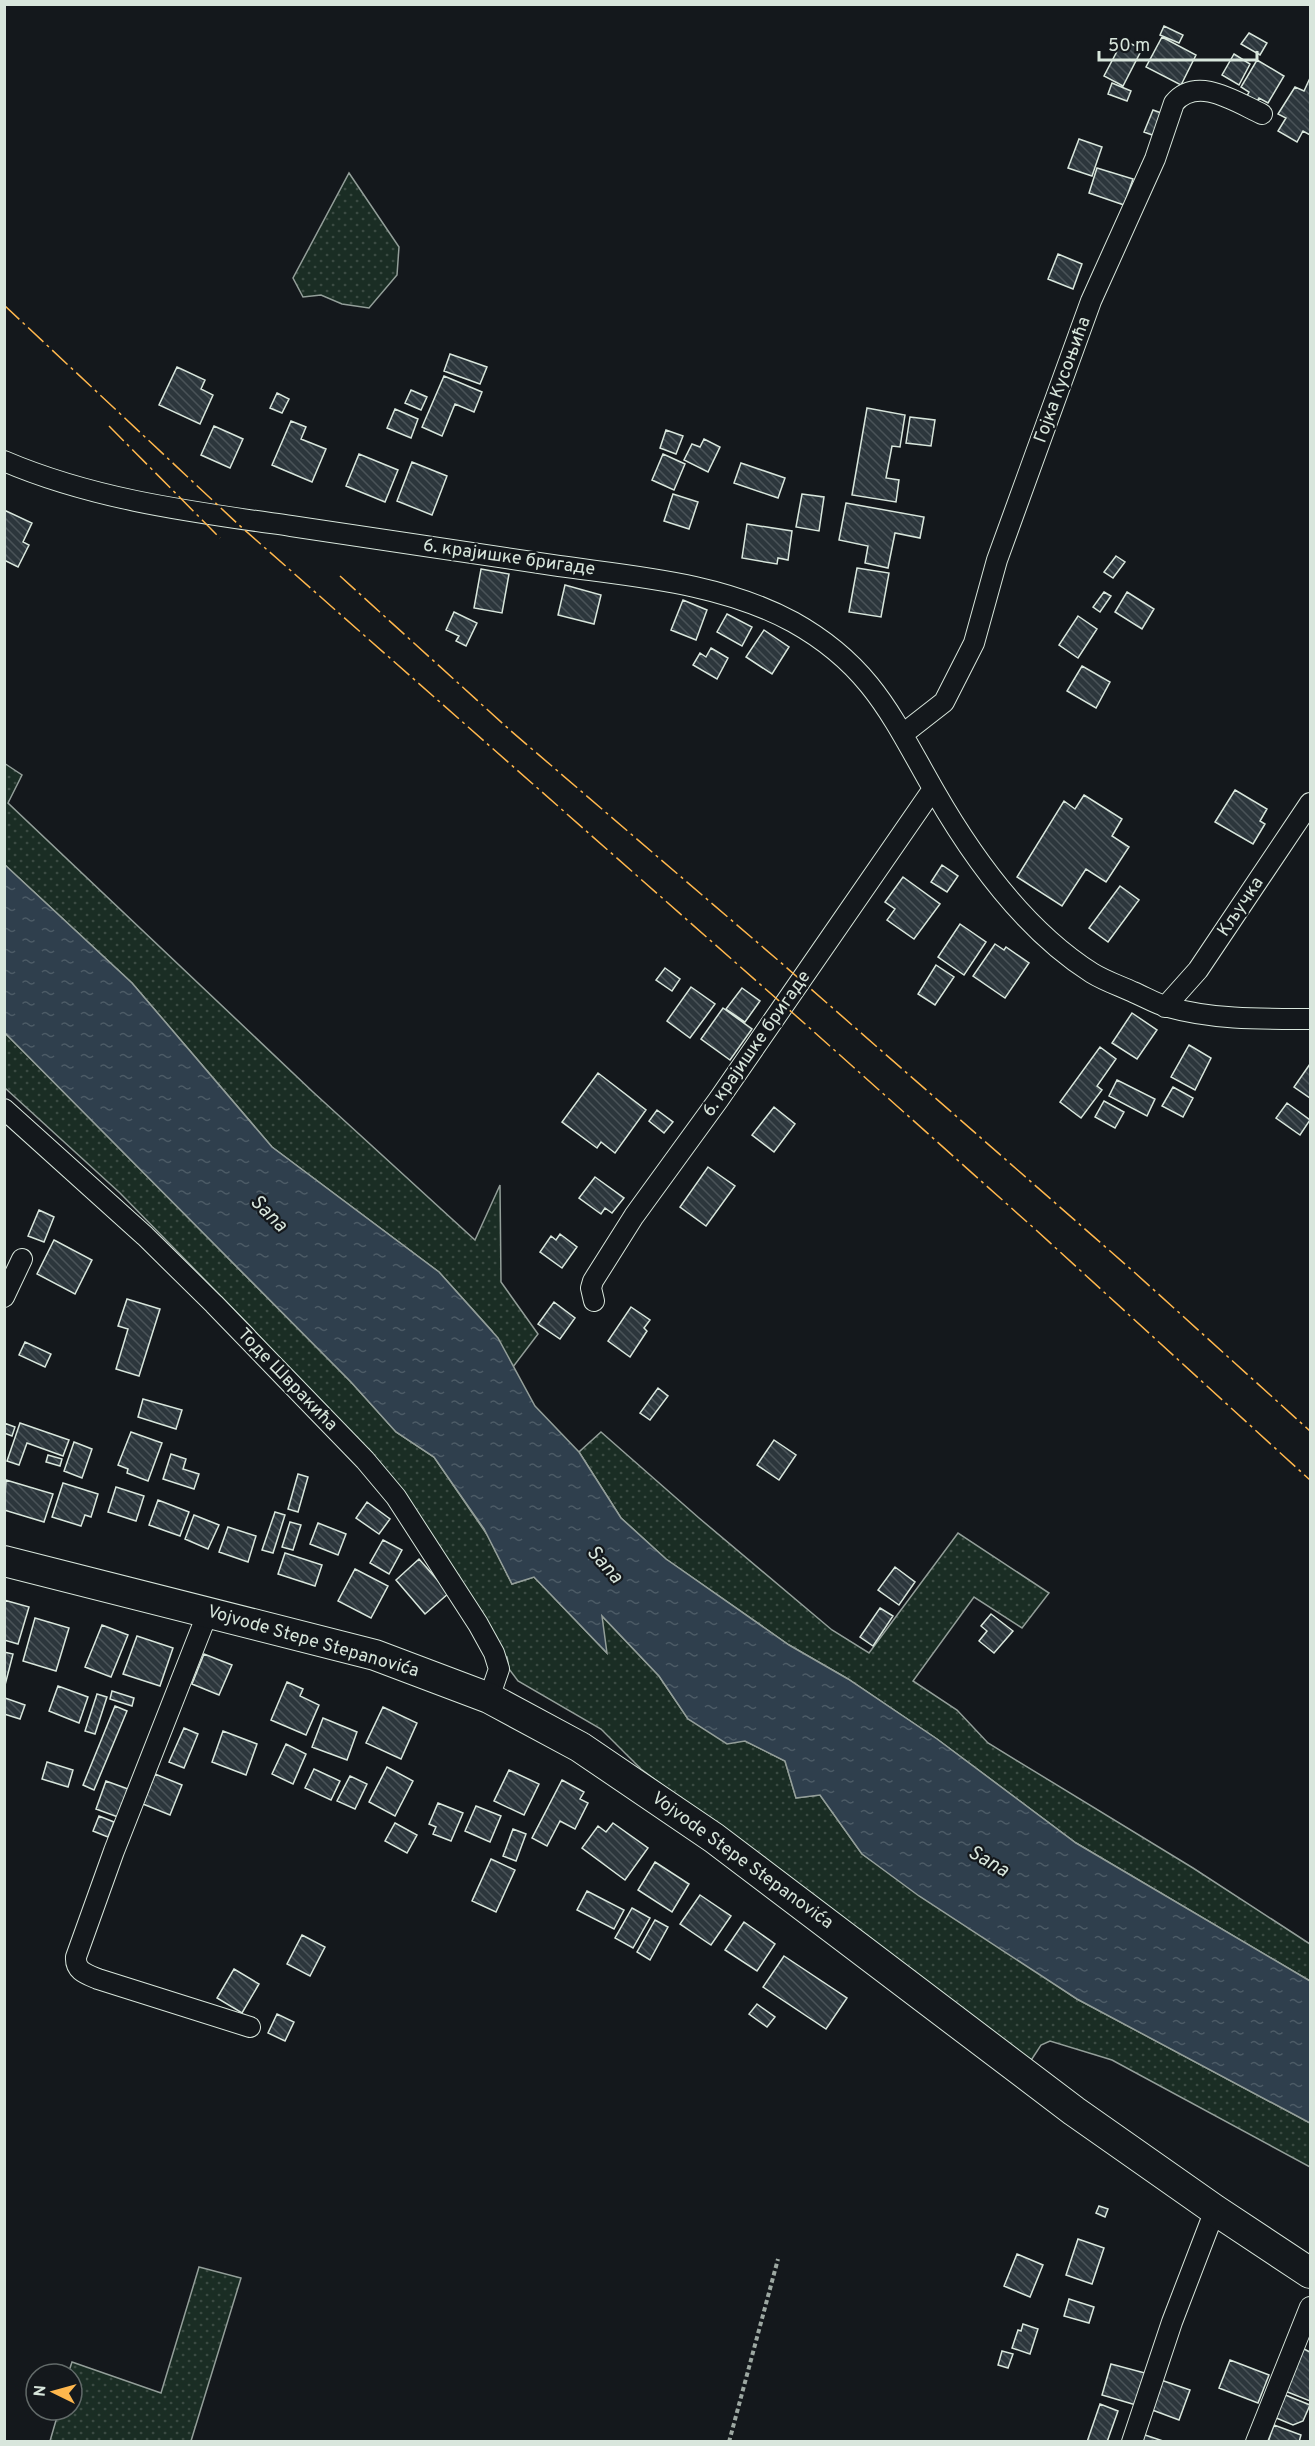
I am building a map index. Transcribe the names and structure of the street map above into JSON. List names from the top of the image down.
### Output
{
  "streets": {
    "main road": ["Vojvode Stepe Stepanovića"],
    "street": [
      "Гојка Кусоњића",
      "6. крајишке бригаде",
      "Кључка",
      "Тоде Швракића"
    ]
  },
  "crossings": [
    ["Гојка Кусоњића", "6. крајишке бригаде"],
    ["6. крајишке бригаде", "Кључка"],
    ["Тоде Швракића", "Vojvode Stepe Stepanovića"]
  ],
  "water": ["Sana"],
  "scale_bar": "50 m",
  "north": "left"
}
